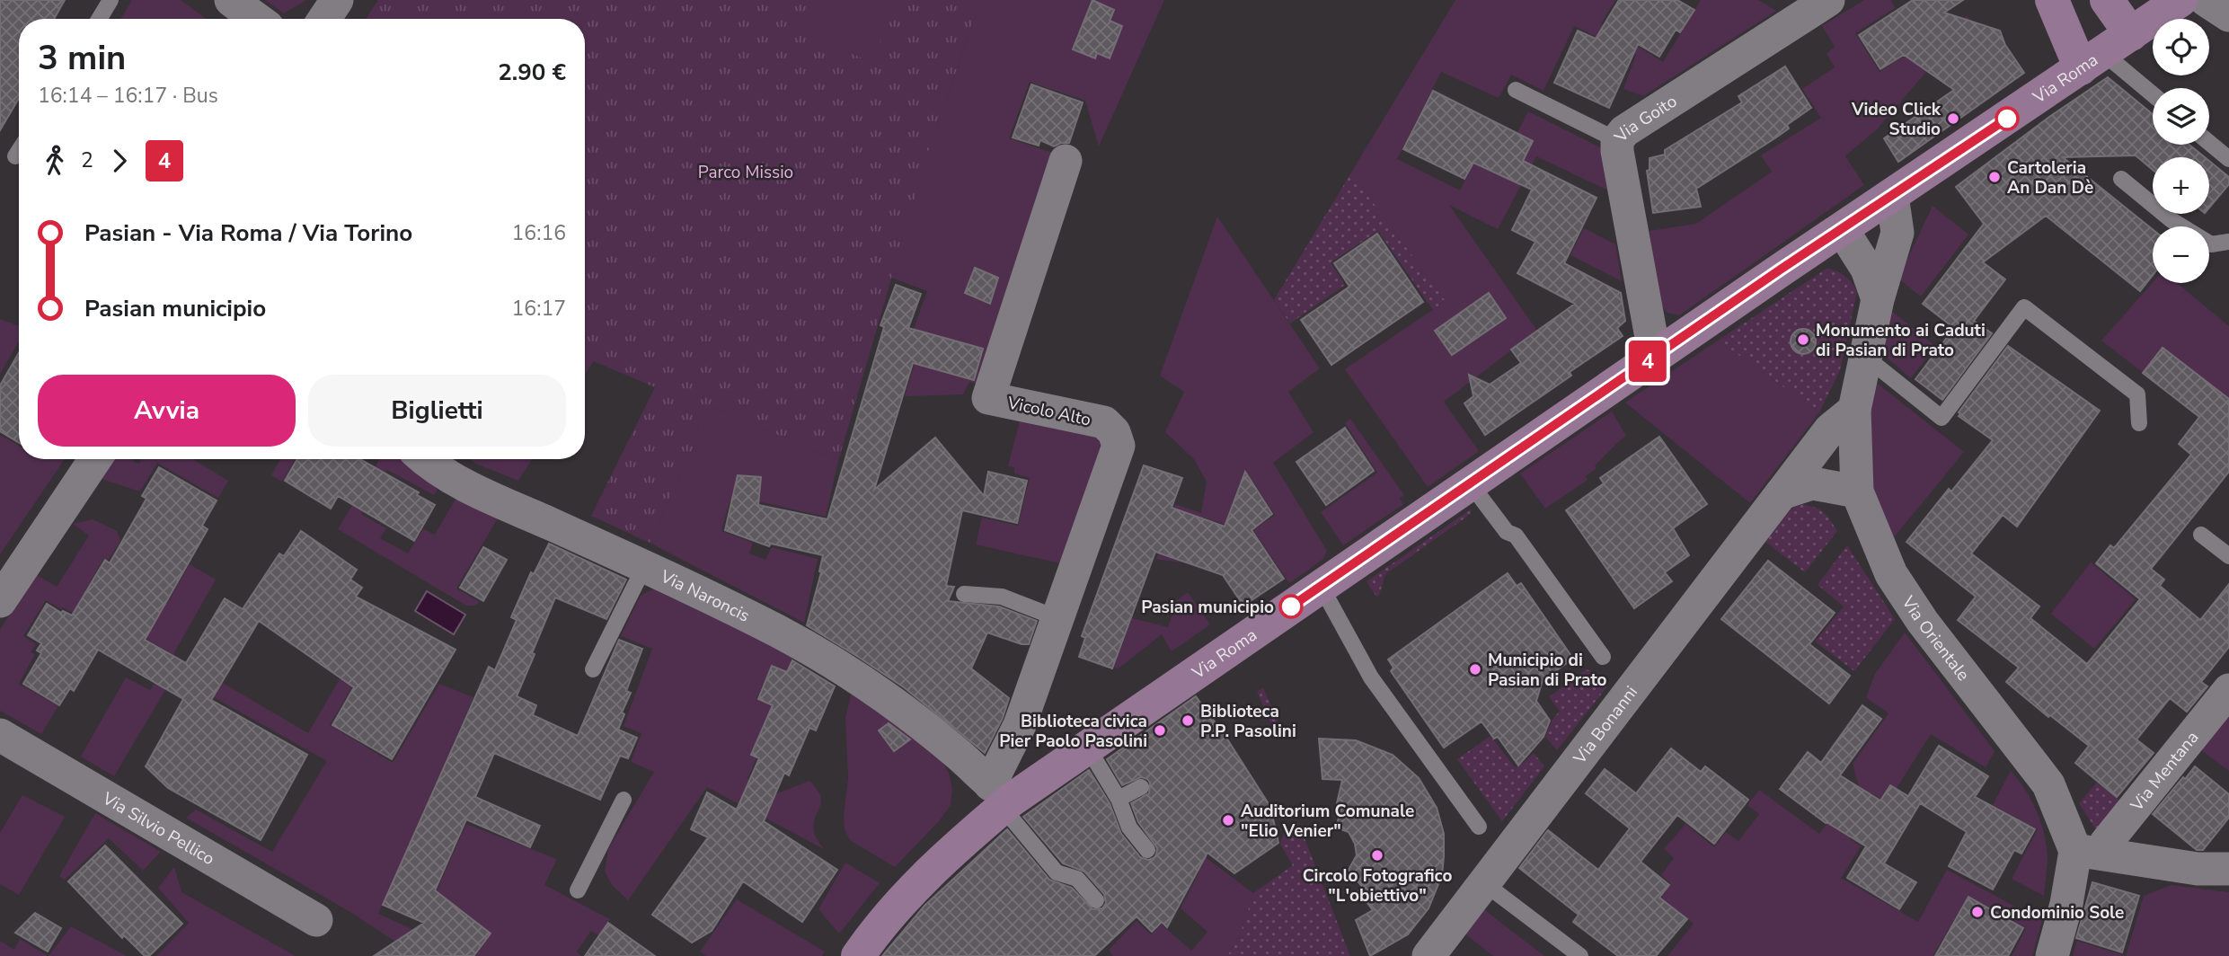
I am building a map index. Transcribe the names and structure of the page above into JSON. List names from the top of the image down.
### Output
{
  "streets": {
    "main road": ["Via Roma"],
    "street": [
      "Via Goito",
      "Vicolo Alto",
      "Via Naroncis",
      "Via Orientale",
      "Via Bonanni",
      "Via Mentana",
      "Via Silvio Pellico"
    ]
  },
  "crossings": [
    ["Via Roma", "Via Goito"],
    ["Via Roma", "Vicolo Alto"],
    ["Via Roma", "Via Naroncis"],
    ["Via Roma", "Via Orientale"],
    ["Vicolo Alto", "Via Naroncis"],
    ["Via Orientale", "Via Bonanni"],
    ["Via Orientale", "Via Mentana"]
  ],
  "parks": ["Parco Missio"],
  "places": [
    "Video Click Studio",
    "Cartoleria An Dan Dè",
    "Monumento ai Caduti di Pasian di Prato",
    "Pasian municipio",
    "Municipio di Pasian di Prato",
    "Biblioteca P.P. Pasolini",
    "Biblioteca civica Pier Paolo Pasolini",
    "Auditorium Comunale \"Elio Venier\"",
    "Circolo Fotografico \"L'obiettivo\"",
    "Condominio Sole"
  ],
  "lines": ["bus line 4"],
  "page": {
    "on_map": "4",
    "map_buttons": ["+", "−"],
    "heading": ["3 min", "16:14 – 16:17 · Bus", "2.90 €"],
    "legs": ["2", "4"],
    "list": [
      {
        "name": "Pasian - Via Roma / Via Torino",
        "value": "16:16"
      },
      {
        "name": "Pasian municipio",
        "value": "16:17"
      }
    ],
    "buttons": ["Avvia", "Biglietti"]
  }
}
